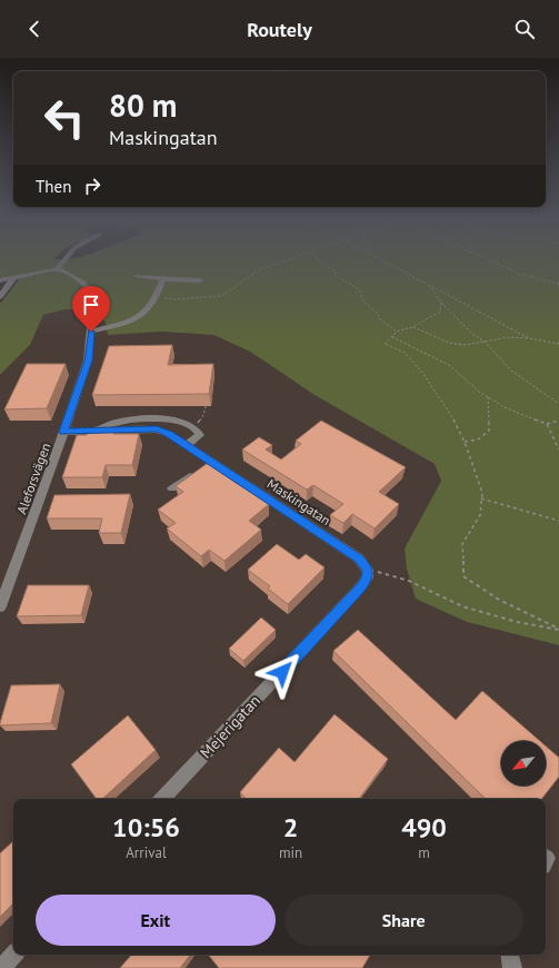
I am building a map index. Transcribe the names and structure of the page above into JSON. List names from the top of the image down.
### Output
{
  "streets": {
    "street": ["Aleforsvägen", "Maskingatan", "Mejerigatan"]
  },
  "crossings": [
    ["Aleforsvägen", "Maskingatan"],
    ["Maskingatan", "Mejerigatan"]
  ],
  "north": "bottom left",
  "page": {
    "header": "Routely",
    "turn": ["80 m", "Maskingatan"],
    "then": "Then",
    "eta": [
      "10:56",
      "Arrival",
      "2",
      "min",
      "490",
      "m"
    ],
    "buttons": ["Exit", "Share"]
  }
}
